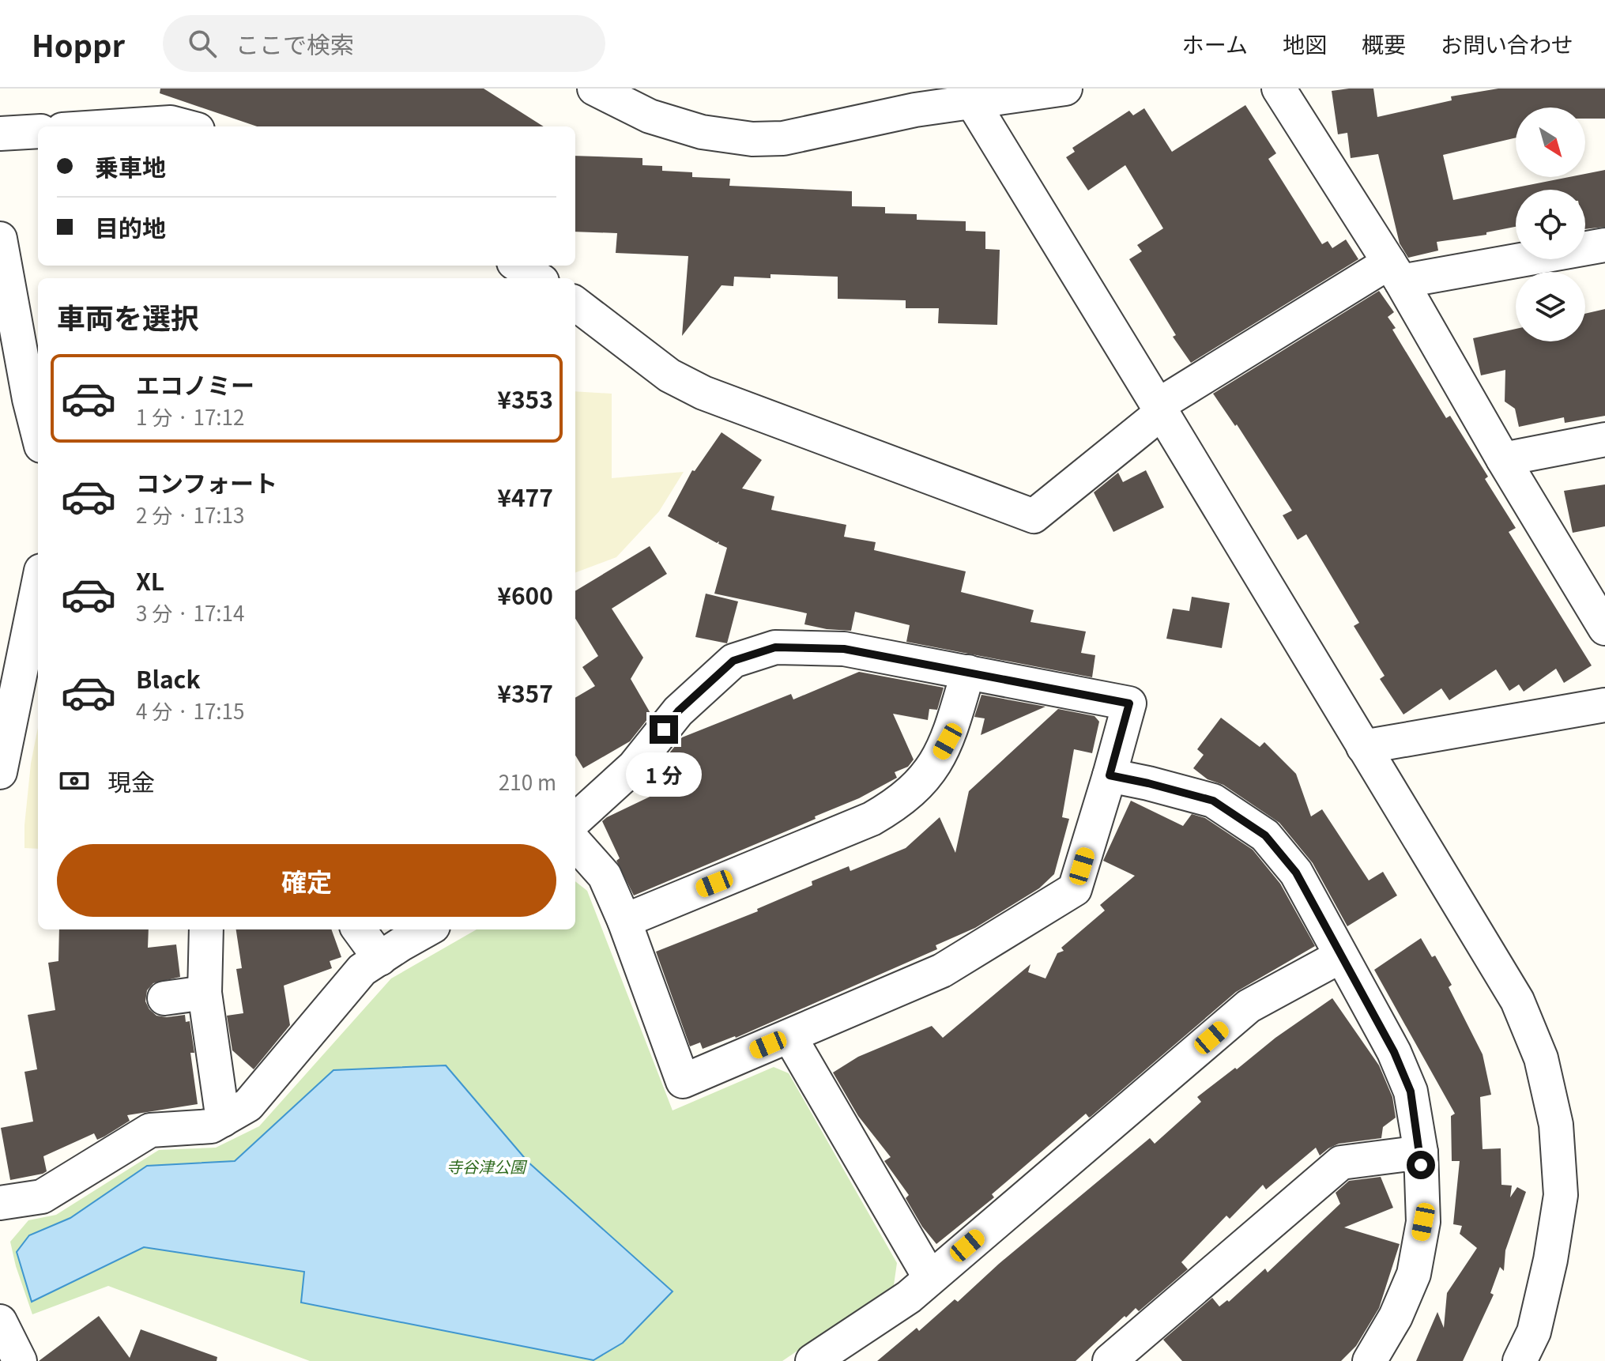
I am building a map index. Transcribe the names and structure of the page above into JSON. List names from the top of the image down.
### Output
{
  "parks": ["寺谷津公園"],
  "north": "bottom right",
  "page": {
    "header": "Hoppr",
    "search": "ここで検索",
    "nav": [
      "ホーム",
      "地図",
      "概要",
      "お問い合わせ"
    ],
    "banner": ["乗車地", "目的地"],
    "heading": "車両を選択",
    "list": [
      {
        "name": "エコノミー",
        "note": "1 分 · 17:12",
        "value": "¥353"
      },
      {
        "name": "コンフォート",
        "note": "2 分 · 17:13",
        "value": "¥477"
      },
      {
        "name": "XL",
        "note": "3 分 · 17:14",
        "value": "¥600"
      },
      {
        "name": "Black",
        "note": "4 分 · 17:15",
        "value": "¥357"
      }
    ],
    "pay": ["現金", "210 m"],
    "bubble": "1 分",
    "buttons": "確定"
  }
}
